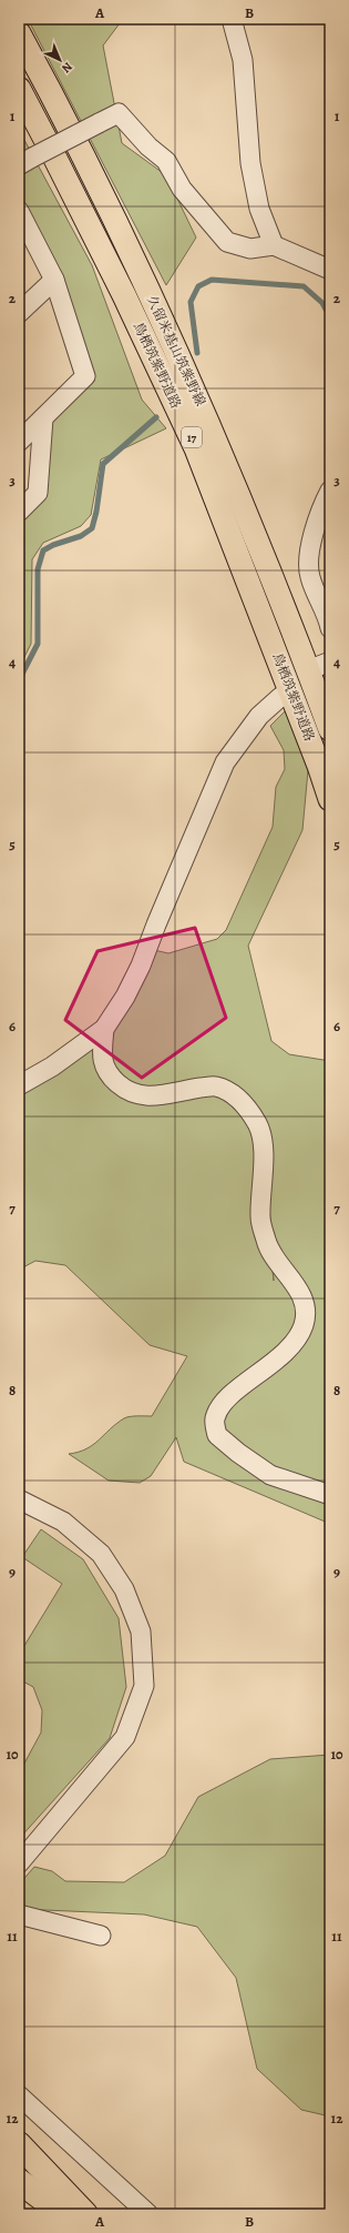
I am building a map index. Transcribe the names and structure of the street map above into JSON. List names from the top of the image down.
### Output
{
  "streets": {
    "main road": ["久留米基山筑紫野線", "鳥栖筑紫野道路", "17"]
  },
  "north": "bottom right",
  "grid": {
    "columns": ["A", "B"],
    "rows": [
      "1",
      "2",
      "3",
      "4",
      "5",
      "6",
      "7",
      "8",
      "9",
      "10",
      "11",
      "12"
    ]
  }
}
